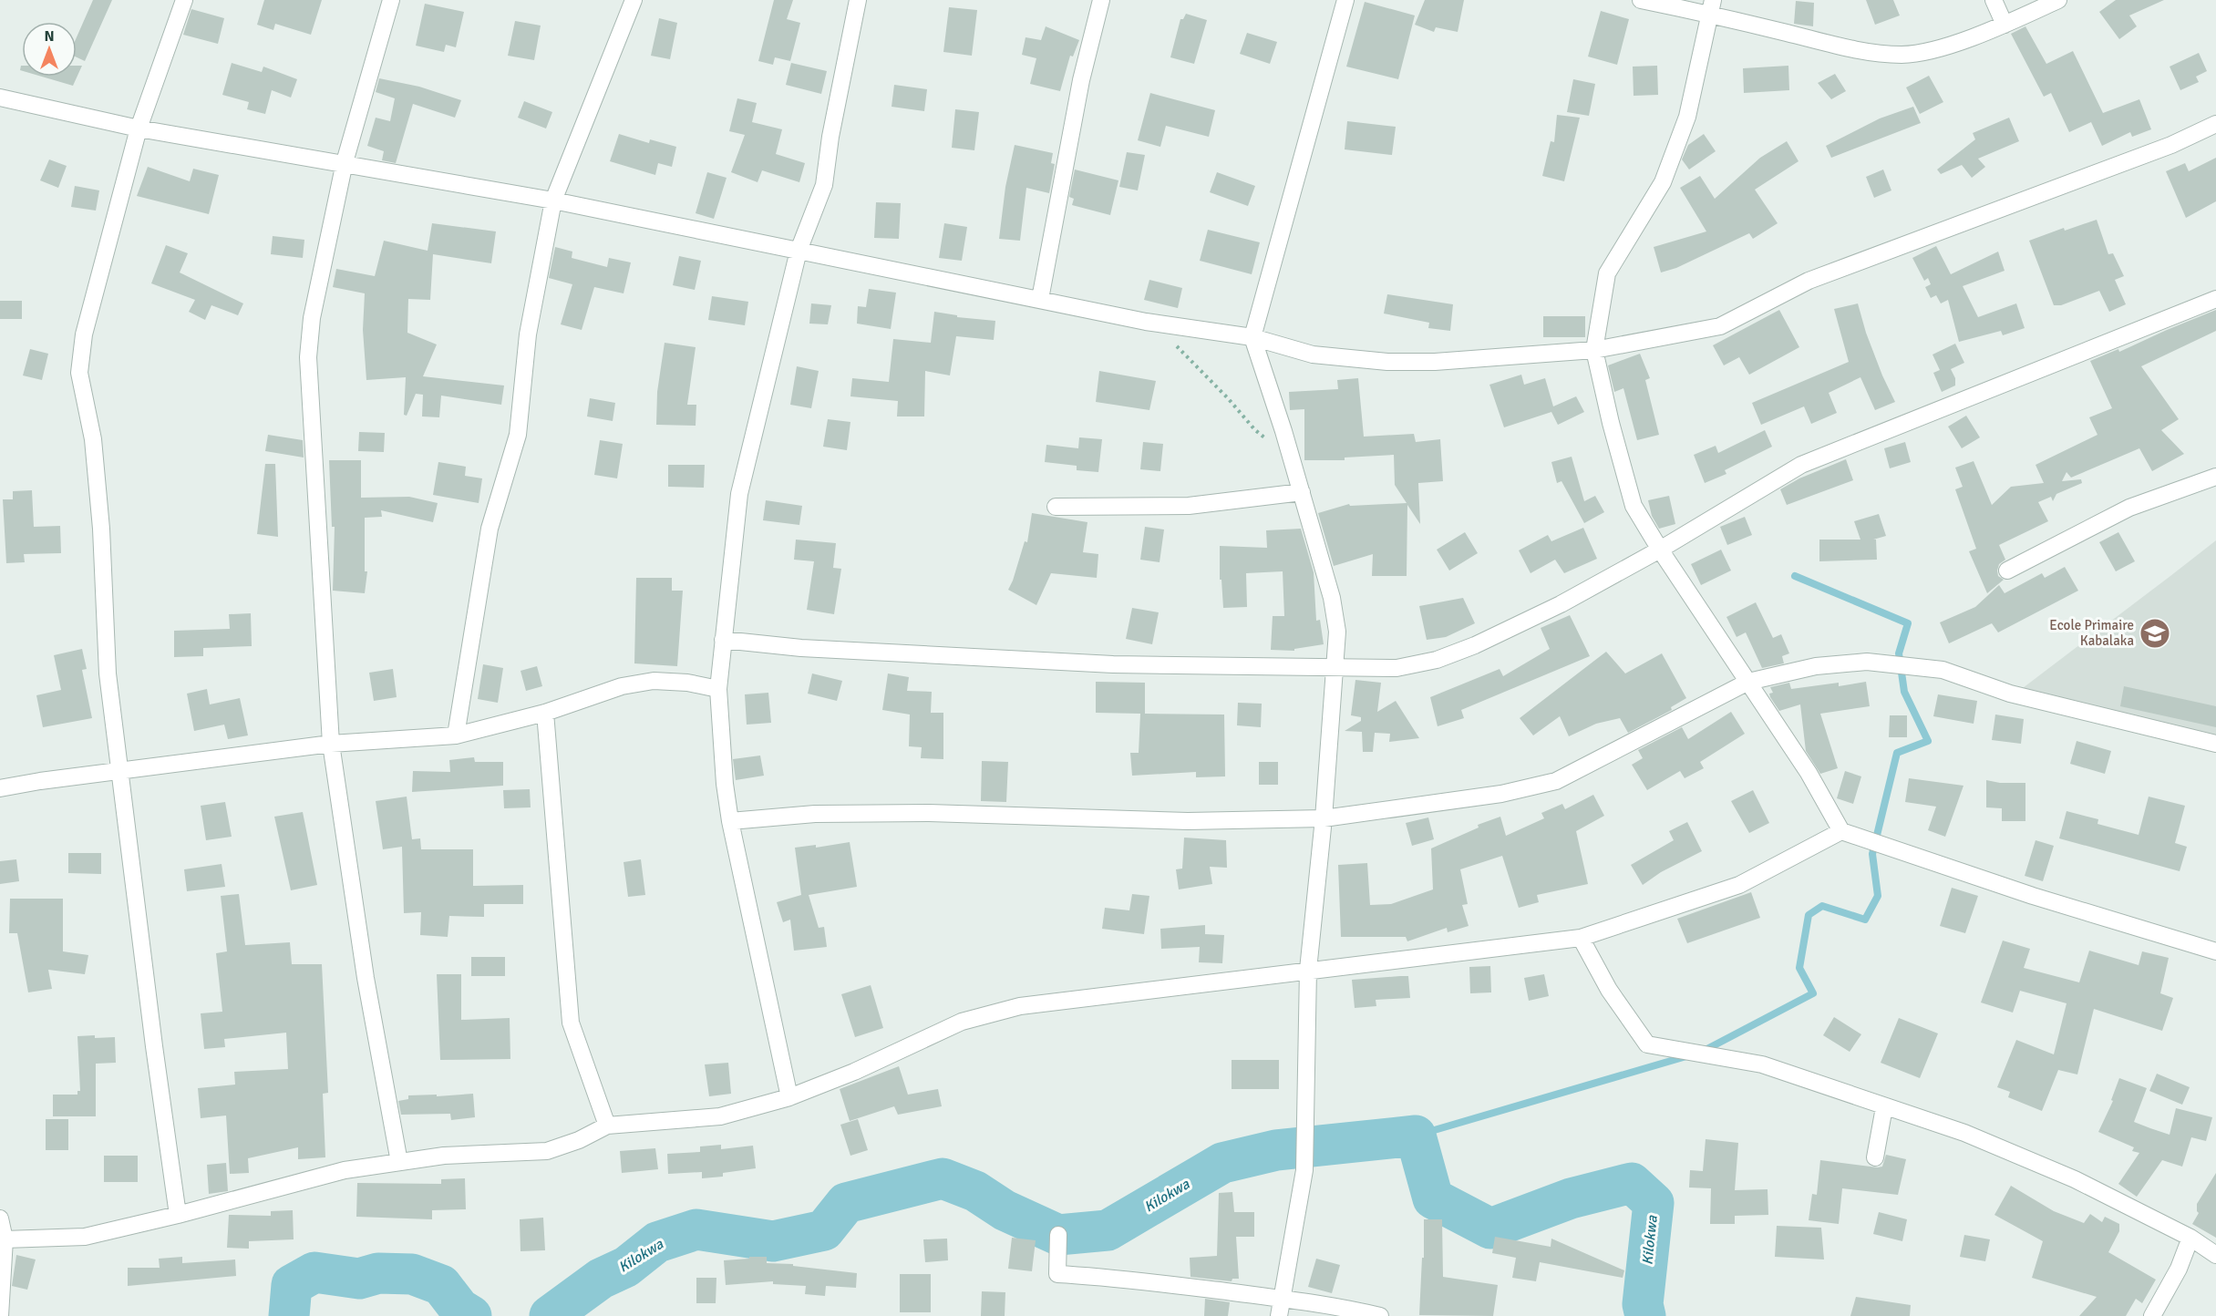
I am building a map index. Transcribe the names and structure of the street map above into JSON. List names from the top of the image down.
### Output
{
  "water": ["Kilokwa"],
  "places": {
    "school or university": ["Ecole Primaire Kabalaka"]
  },
  "north": "top"
}
